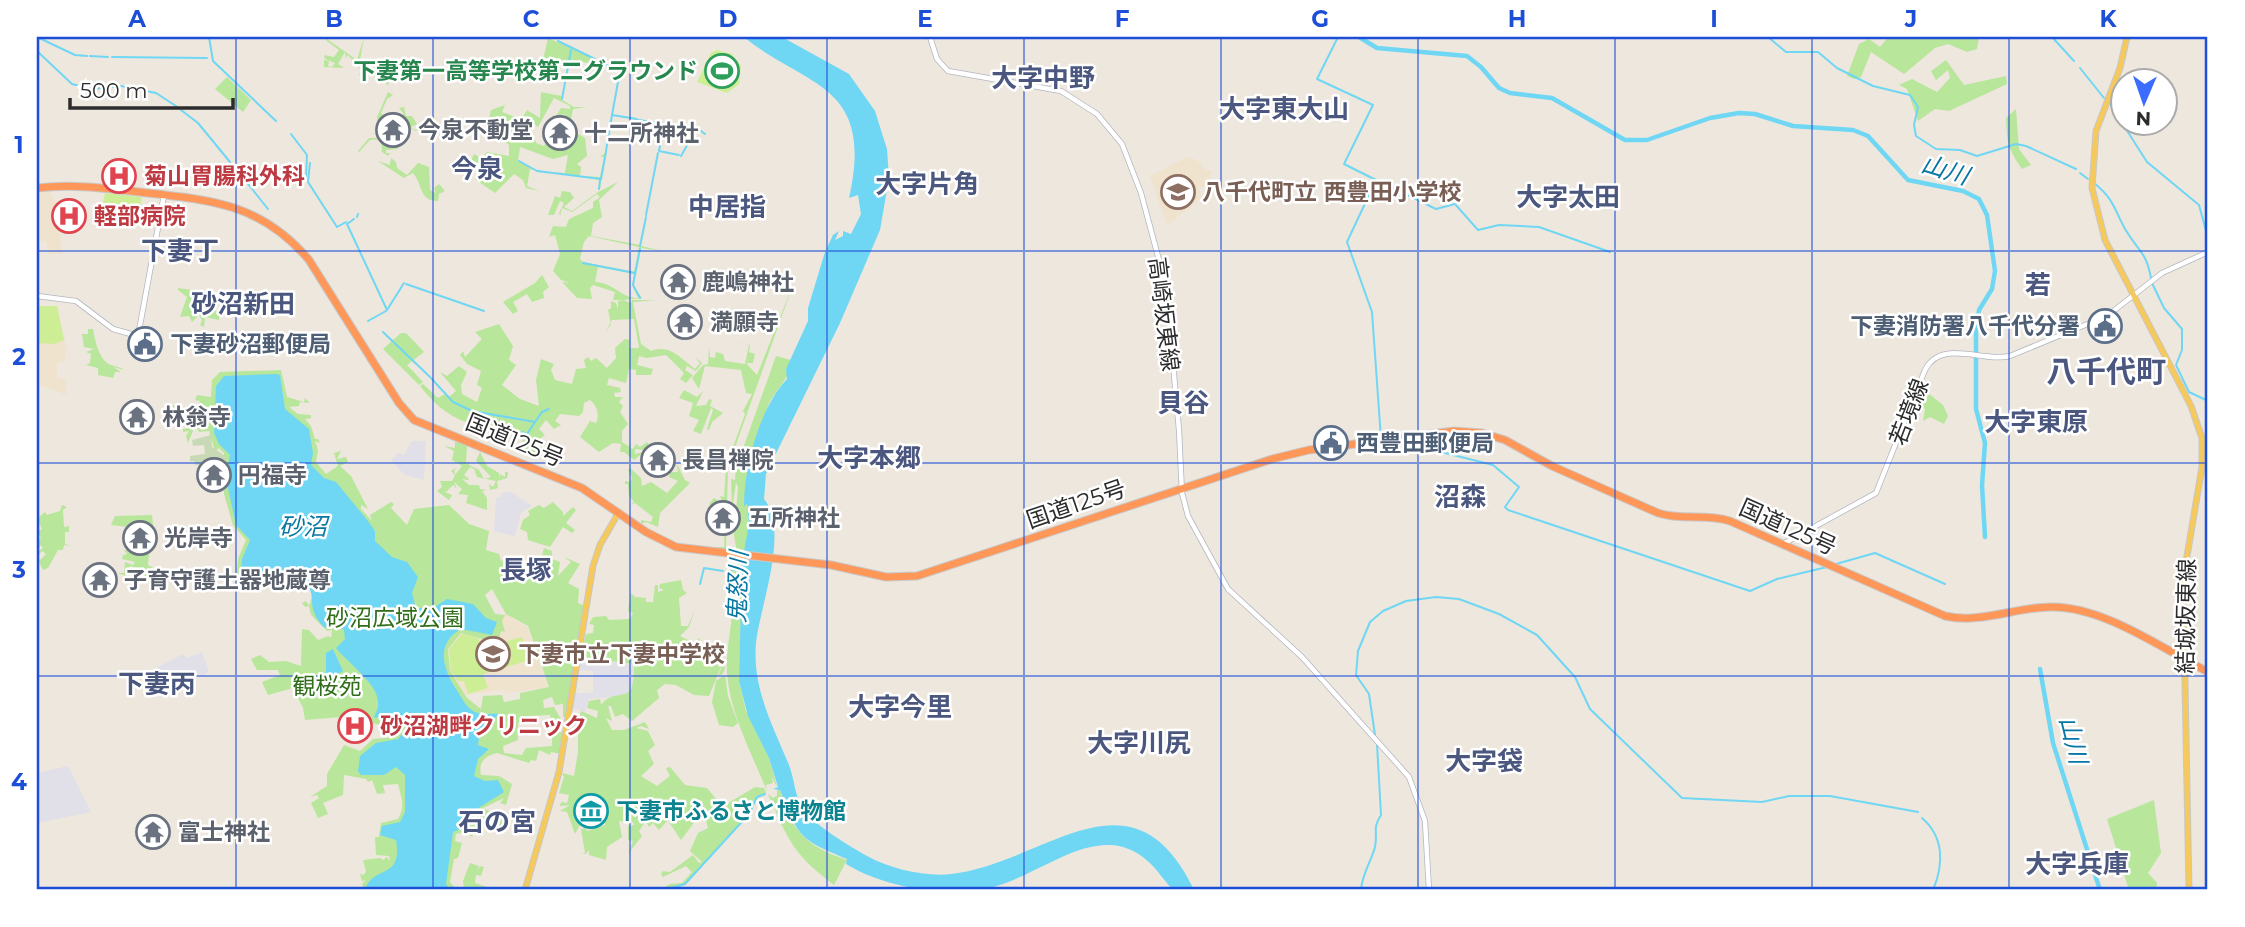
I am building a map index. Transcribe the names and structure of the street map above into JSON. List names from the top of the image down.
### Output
{
  "streets": {
    "highway": ["国道125号"],
    "main road": ["高崎坂東線", "若境線", "結城坂東線"]
  },
  "crossings": [
    ["高崎坂東線", "国道125号"],
    ["若境線", "国道125号"],
    ["若境線", "結城坂東線"],
    ["国道125号", "結城坂東線"]
  ],
  "districts": [
    "大字中野",
    "大字東大山",
    "今泉",
    "大字片角",
    "大字太田",
    "中居指",
    "下妻丁",
    "若",
    "砂沼新田",
    "八千代町",
    "貝谷",
    "大字東原",
    "大字本郷",
    "沼森",
    "長塚",
    "下妻丙",
    "大字今里",
    "大字川尻",
    "大字袋",
    "石の宮",
    "大字兵庫"
  ],
  "water": ["山川", "砂沼", "鬼怒川"],
  "parks": ["砂沼広域公園", "観桜苑"],
  "places": {
    "sports": ["下妻第一高等学校第二グラウンド"],
    "temple": [
      "今泉不動堂",
      "十二所神社",
      "鹿嶋神社",
      "満願寺",
      "林翁寺",
      "長昌禅院",
      "円福寺",
      "五所神社",
      "光岸寺",
      "子育守護土器地蔵尊",
      "富士神社"
    ],
    "hospital": ["菊山胃腸科外科", "軽部病院", "砂沼湖畔クリニック"],
    "school or university": ["八千代町立 西豊田小学校", "下妻市立下妻中学校"],
    "public building": ["下妻消防署八千代分署", "下妻砂沼郵便局", "西豊田郵便局"],
    "museum": ["下妻市ふるさと博物館"]
  },
  "scale_bar": "500 m",
  "north": "bottom",
  "grid": {
    "columns": [
      "A",
      "B",
      "C",
      "D",
      "E",
      "F",
      "G",
      "H",
      "I",
      "J",
      "K"
    ],
    "rows": [
      "1",
      "2",
      "3",
      "4"
    ]
  }
}
